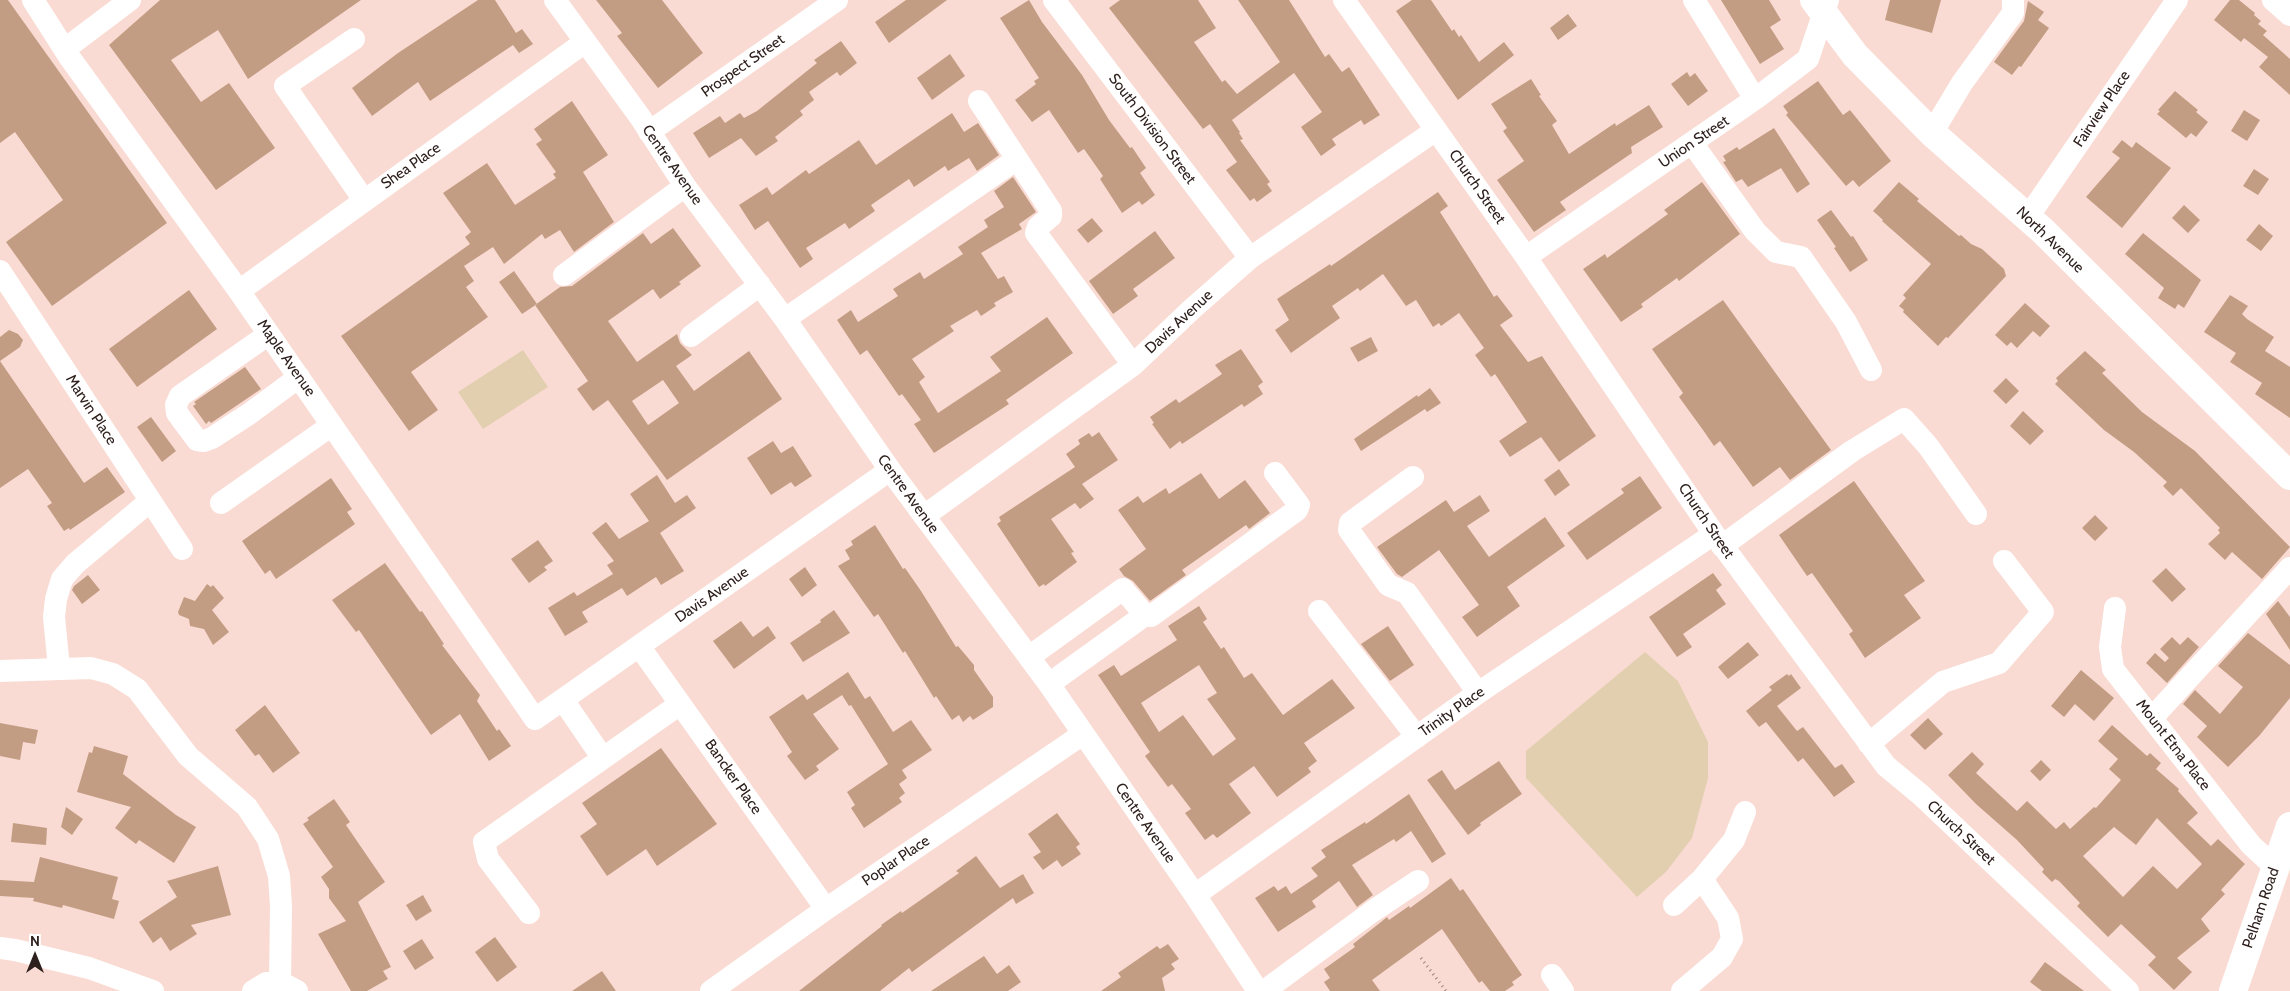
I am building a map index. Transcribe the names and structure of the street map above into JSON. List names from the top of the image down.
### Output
{
  "streets": {
    "main road": ["North Avenue", "Pelham Road"],
    "street": [
      "Prospect Street",
      "Fairview Place",
      "South Division Street",
      "Union Street",
      "Centre Avenue",
      "Shea Place",
      "Church Street",
      "Davis Avenue",
      "Maple Avenue",
      "Marvin Place",
      "Trinity Place",
      "Mount Etna Place",
      "Bancker Place",
      "Poplar Place"
    ]
  },
  "crossings": [
    ["Prospect Street", "Centre Avenue"],
    ["Fairview Place", "North Avenue"],
    ["South Division Street", "Davis Avenue"],
    ["Union Street", "Church Street"],
    ["Union Street", "North Avenue"],
    ["Centre Avenue", "Shea Place"],
    ["Centre Avenue", "Davis Avenue"],
    ["Centre Avenue", "Trinity Place"],
    ["Centre Avenue", "Poplar Place"],
    ["Shea Place", "Maple Avenue"],
    ["Church Street", "Davis Avenue"],
    ["Church Street", "Trinity Place"],
    ["Davis Avenue", "Maple Avenue"],
    ["Davis Avenue", "Bancker Place"],
    ["Mount Etna Place", "Pelham Road"],
    ["Bancker Place", "Poplar Place"]
  ],
  "north": "top"
}
